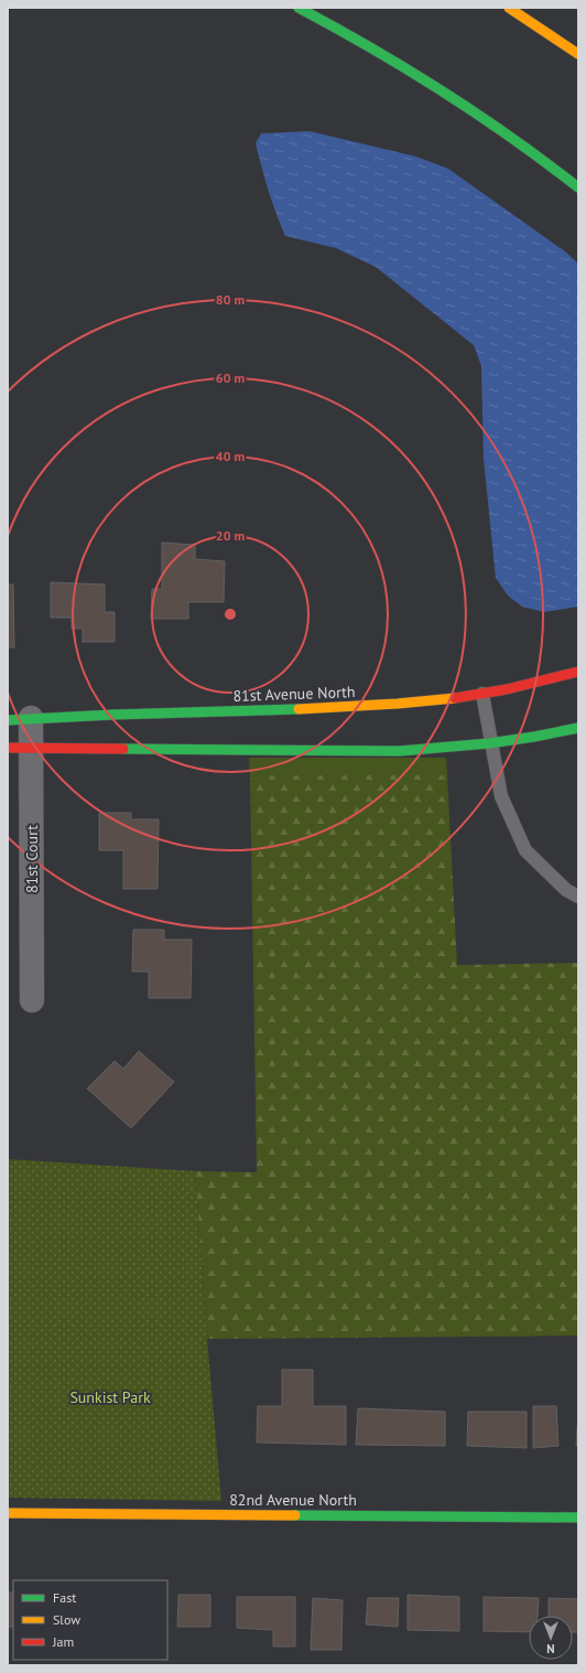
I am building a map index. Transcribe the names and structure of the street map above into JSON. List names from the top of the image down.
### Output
{
  "streets": {
    "main road": ["81st Avenue North", "82nd Avenue North"],
    "street": ["81st Court"]
  },
  "crossings": [
    ["81st Avenue North", "81st Court"]
  ],
  "parks": ["Sunkist Park"],
  "legend": ["Fast", "Slow", "Jam"],
  "north": "bottom",
  "rings": [
    "80 m",
    "60 m",
    "40 m",
    "20 m"
  ]
}
